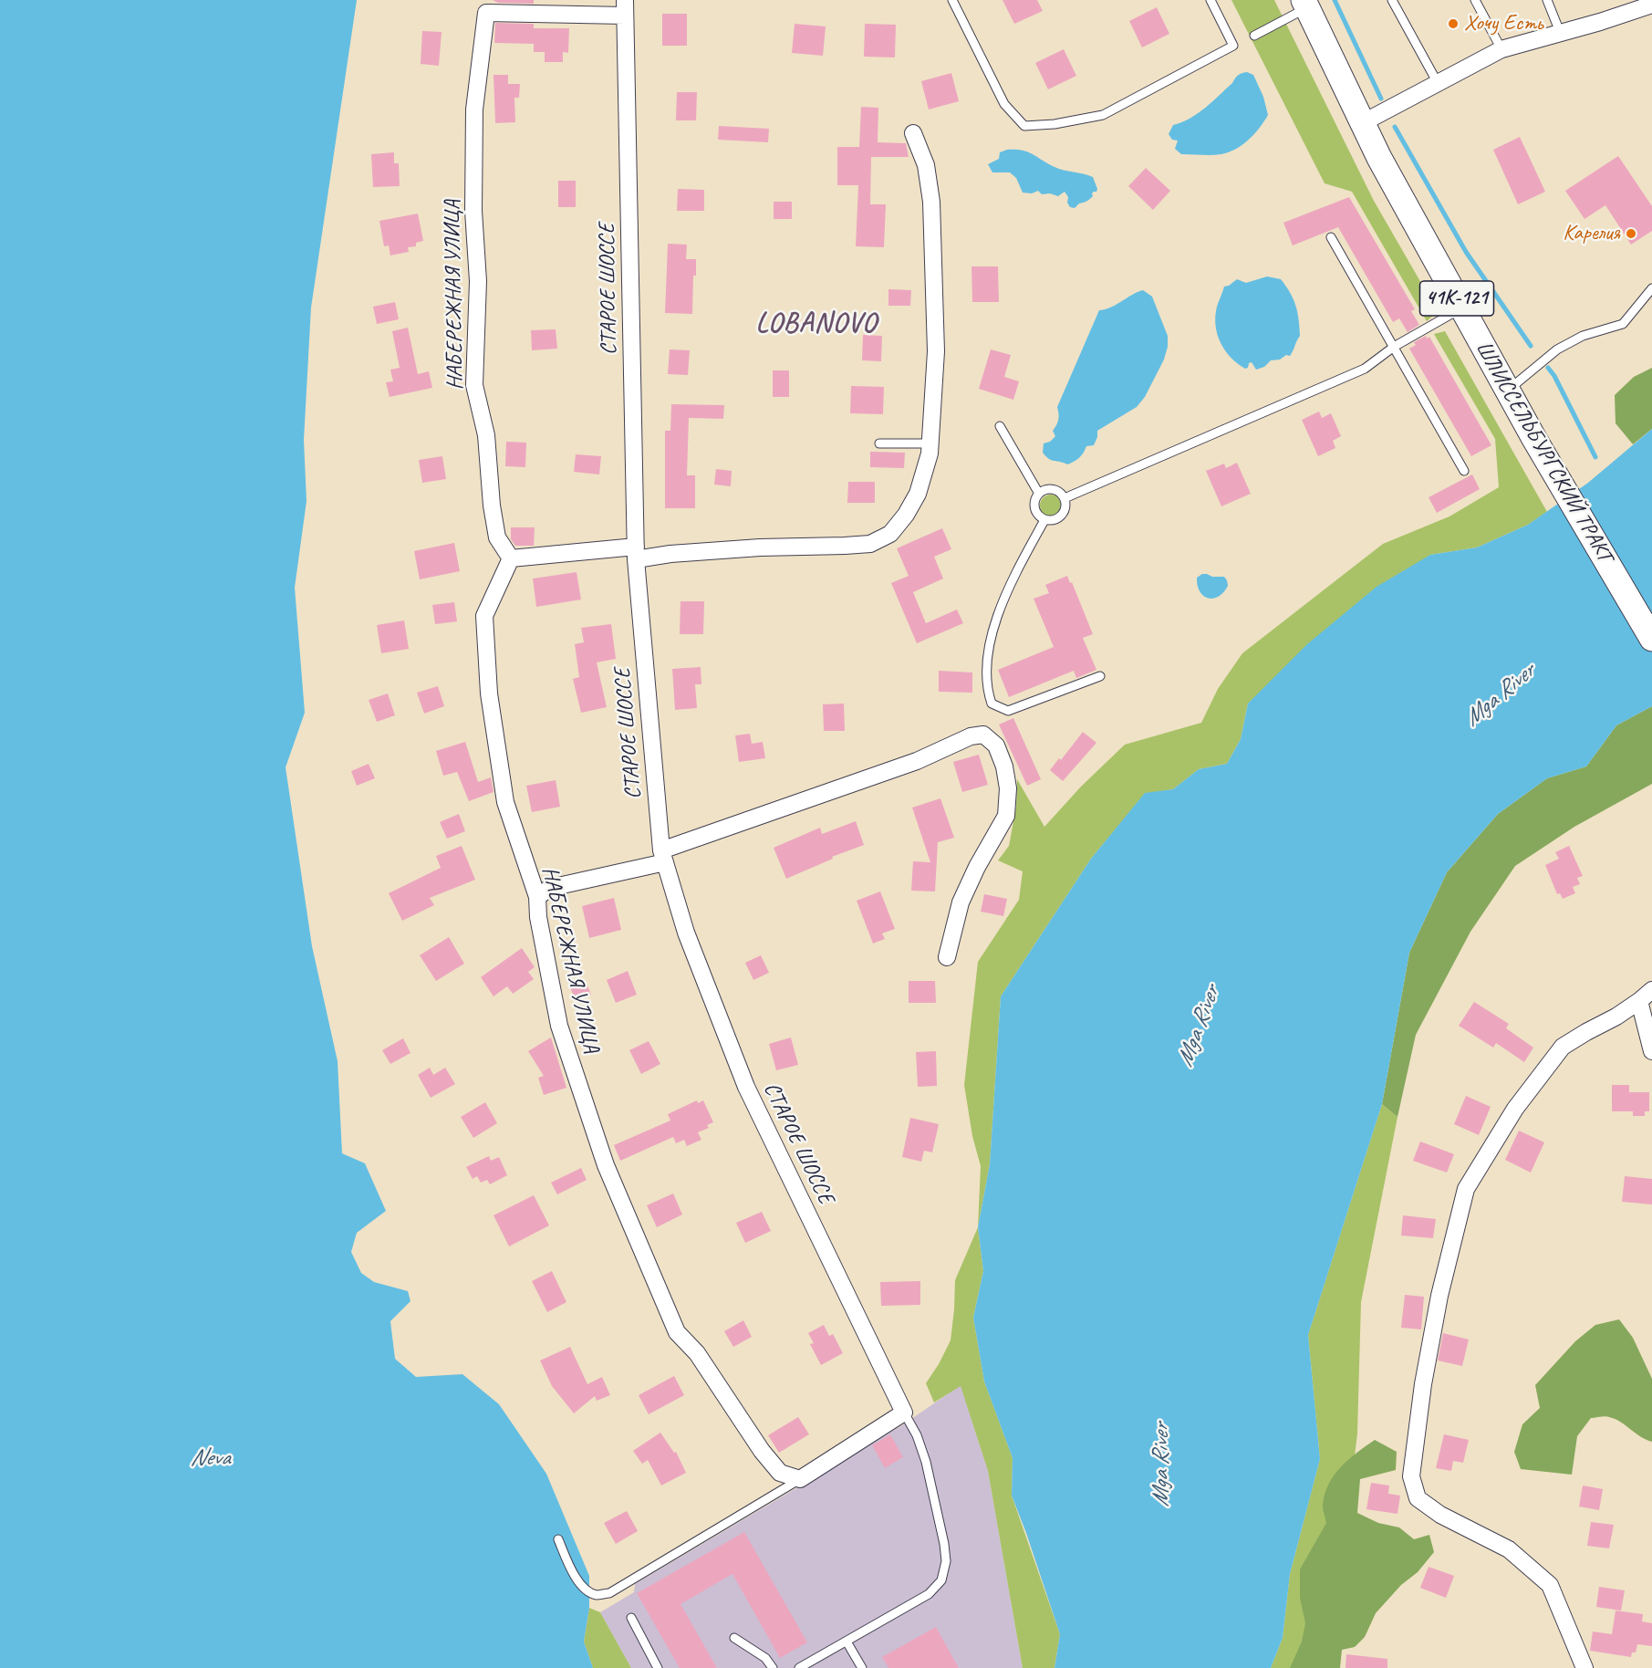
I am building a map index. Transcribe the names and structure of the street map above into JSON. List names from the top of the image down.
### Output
{
  "streets": {
    "main road": ["41К-121", "ШЛИССЕЛЬБУРГСКИЙ ТРАКТ"],
    "street": ["СТАРОЕ ШОССЕ", "НАБЕРЕЖНАЯ УЛИЦА"]
  },
  "crossings": [
    ["СТАРОЕ ШОССЕ", "НАБЕРЕЖНАЯ УЛИЦА"]
  ],
  "districts": ["LOBANOVO"],
  "water": ["Mga River", "Neva"],
  "places": ["Хочу Есть", "Карелия"]
}
